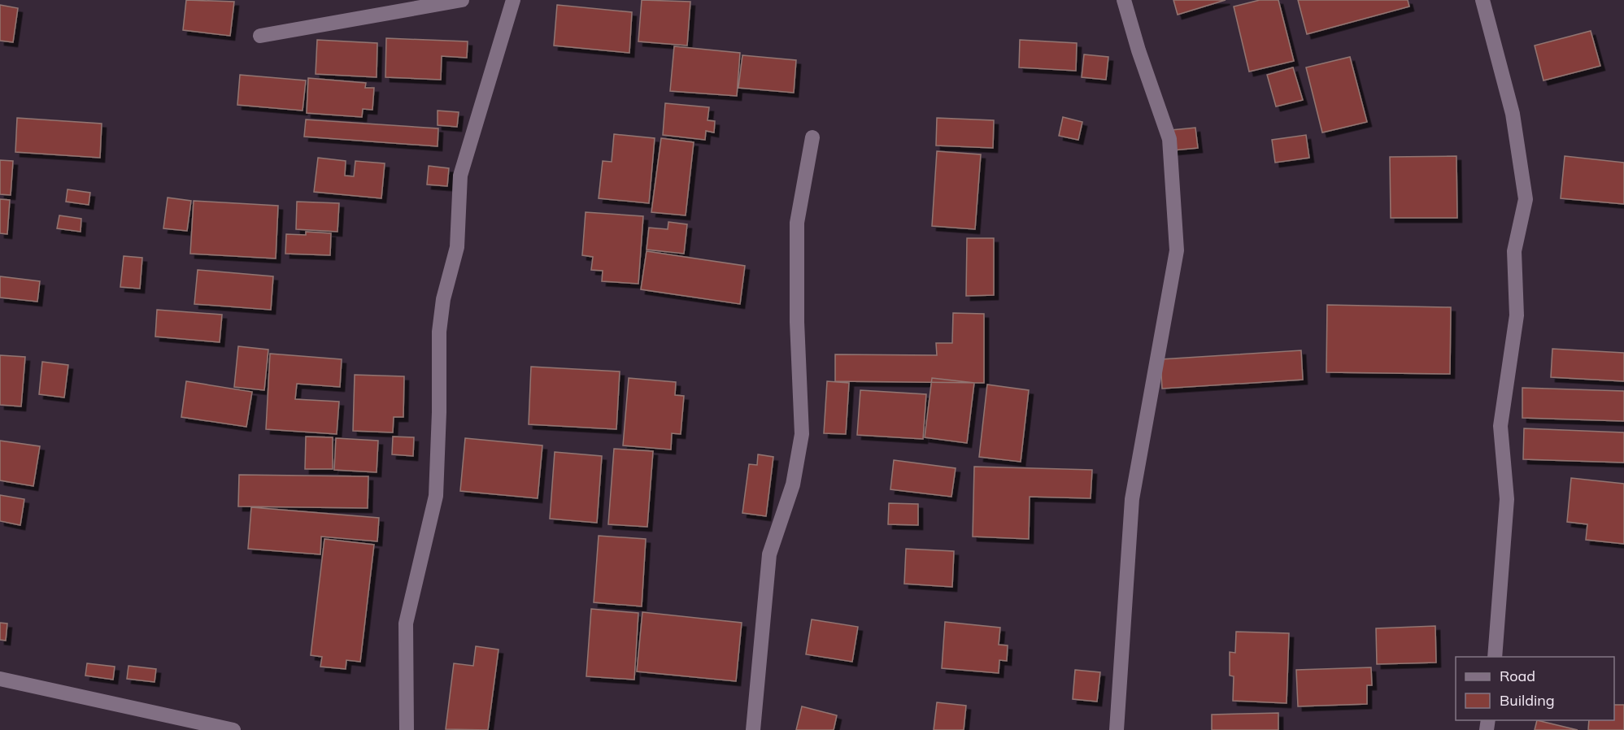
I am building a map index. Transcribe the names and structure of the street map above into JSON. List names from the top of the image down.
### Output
{
  "legend": ["Road", "Building"]
}
